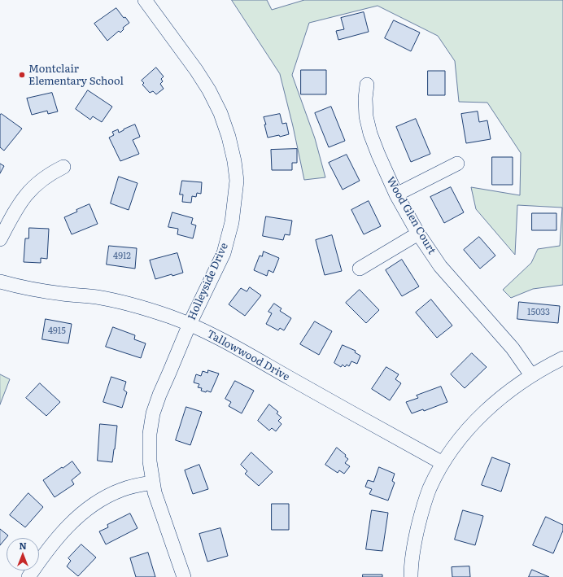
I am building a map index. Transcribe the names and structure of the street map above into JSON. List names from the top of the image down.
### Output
{
  "streets": {
    "street": ["Wood Glen Court", "Holleyside Drive", "Tallowwood Drive"]
  },
  "crossings": [
    ["Holleyside Drive", "Tallowwood Drive"]
  ],
  "places": ["Montclair Elementary School"],
  "house_numbers": ["4912", "15033", "4915"],
  "north": "top"
}
